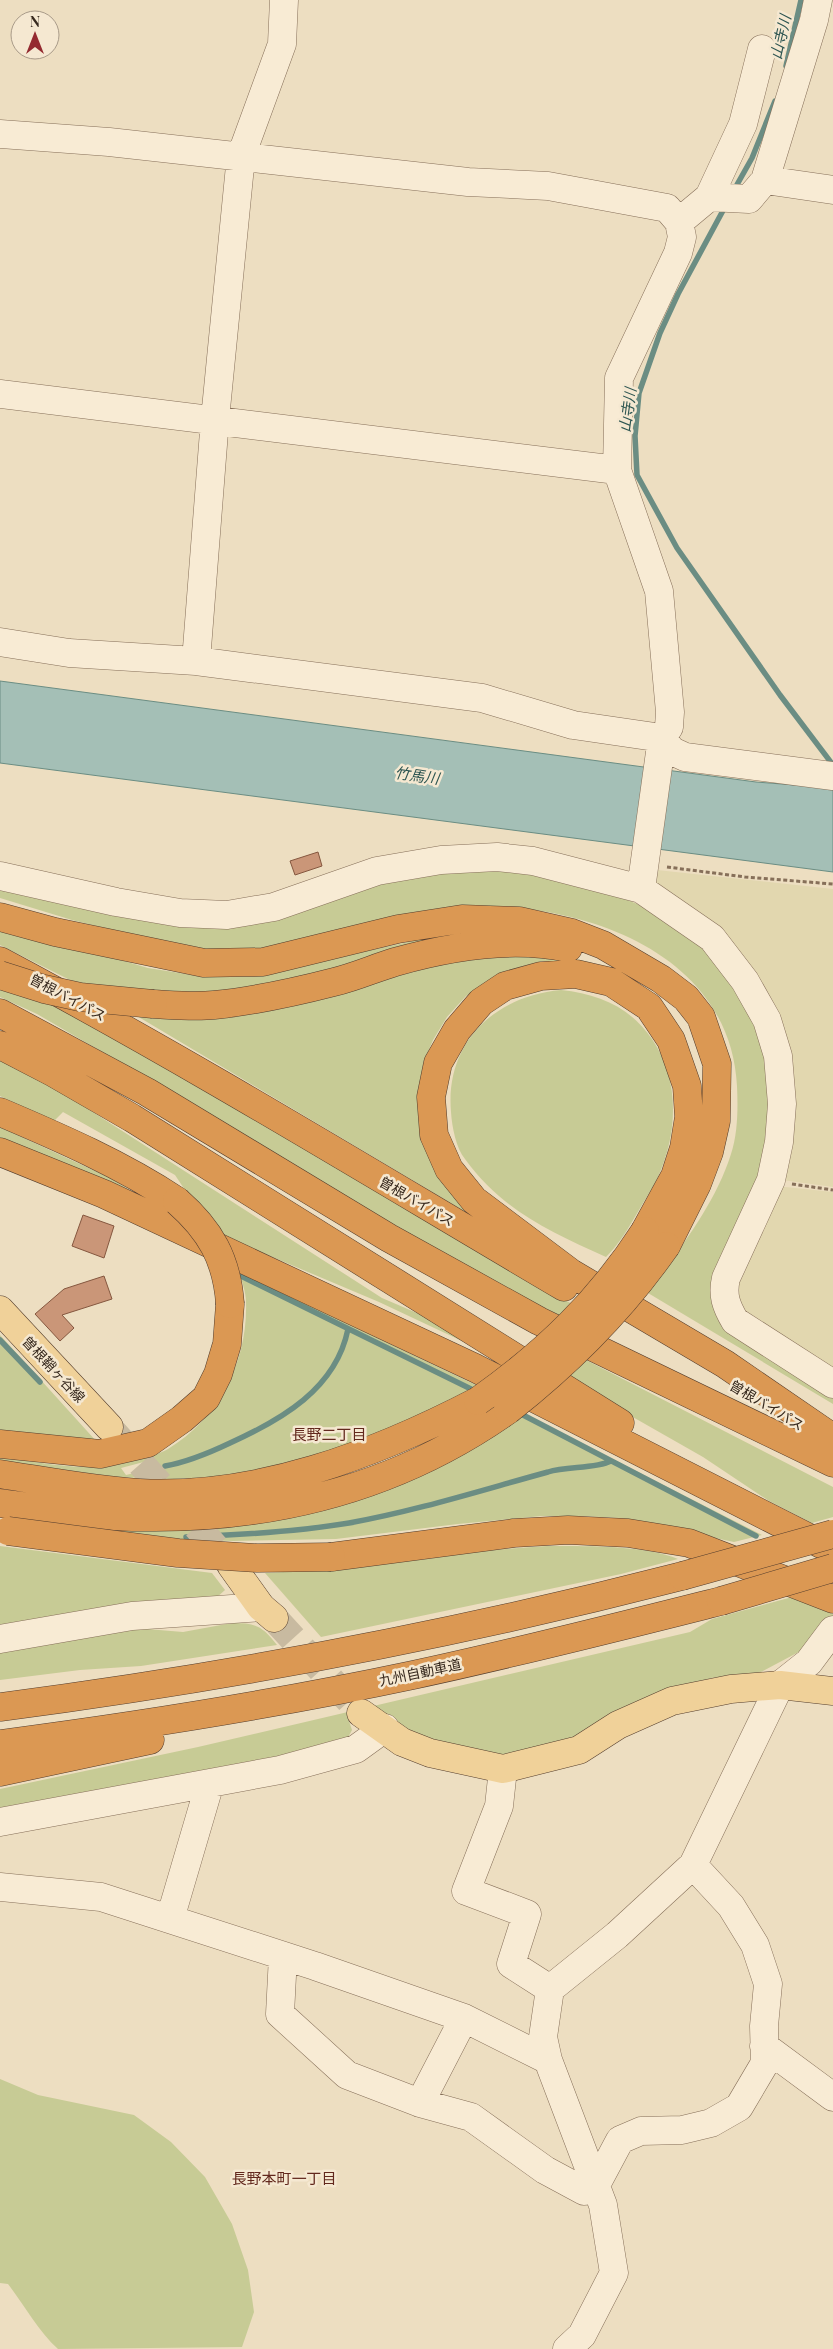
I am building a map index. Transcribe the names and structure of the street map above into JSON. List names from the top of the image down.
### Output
{
  "streets": {
    "highway": ["曽根バイパス", "九州自動車道"],
    "main road": ["曽根鞘ヶ谷線"]
  },
  "districts": ["長野二丁目", "長野本町一丁目"],
  "water": ["山寺川", "竹馬川"],
  "north": "top"
}
